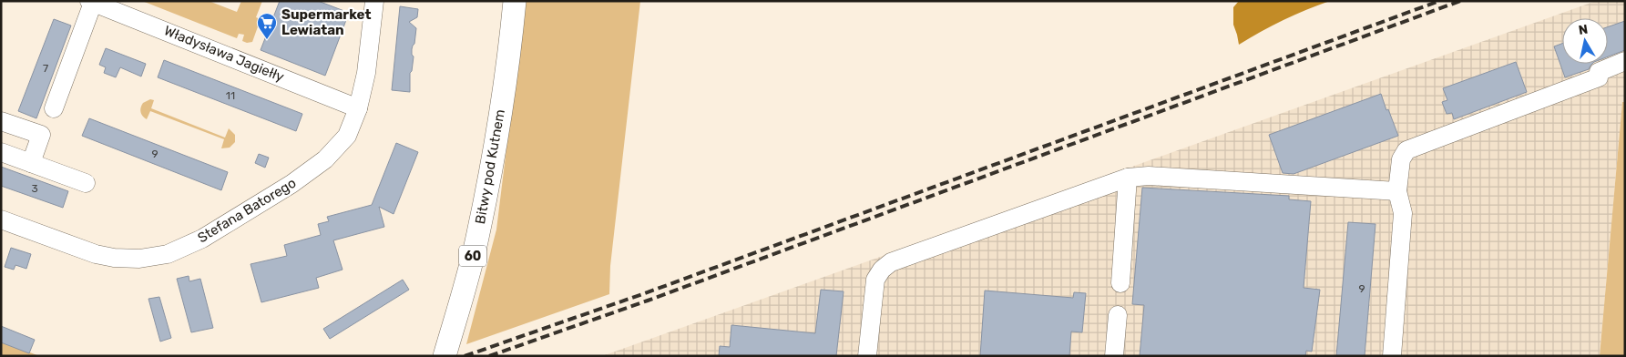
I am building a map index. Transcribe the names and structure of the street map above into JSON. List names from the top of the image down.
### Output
{
  "streets": {
    "main road": ["Bitwy pod Kutnem", "60"],
    "street": ["Władysława Jagiełły", "Stefana Batorego"]
  },
  "crossings": [
    ["Władysława Jagiełły", "Stefana Batorego"]
  ],
  "places": {
    "supermarket": ["Supermarket Lewiatan"]
  },
  "house_numbers": [
    "7",
    "11",
    "9",
    "3",
    "9"
  ],
  "north": "top"
}
